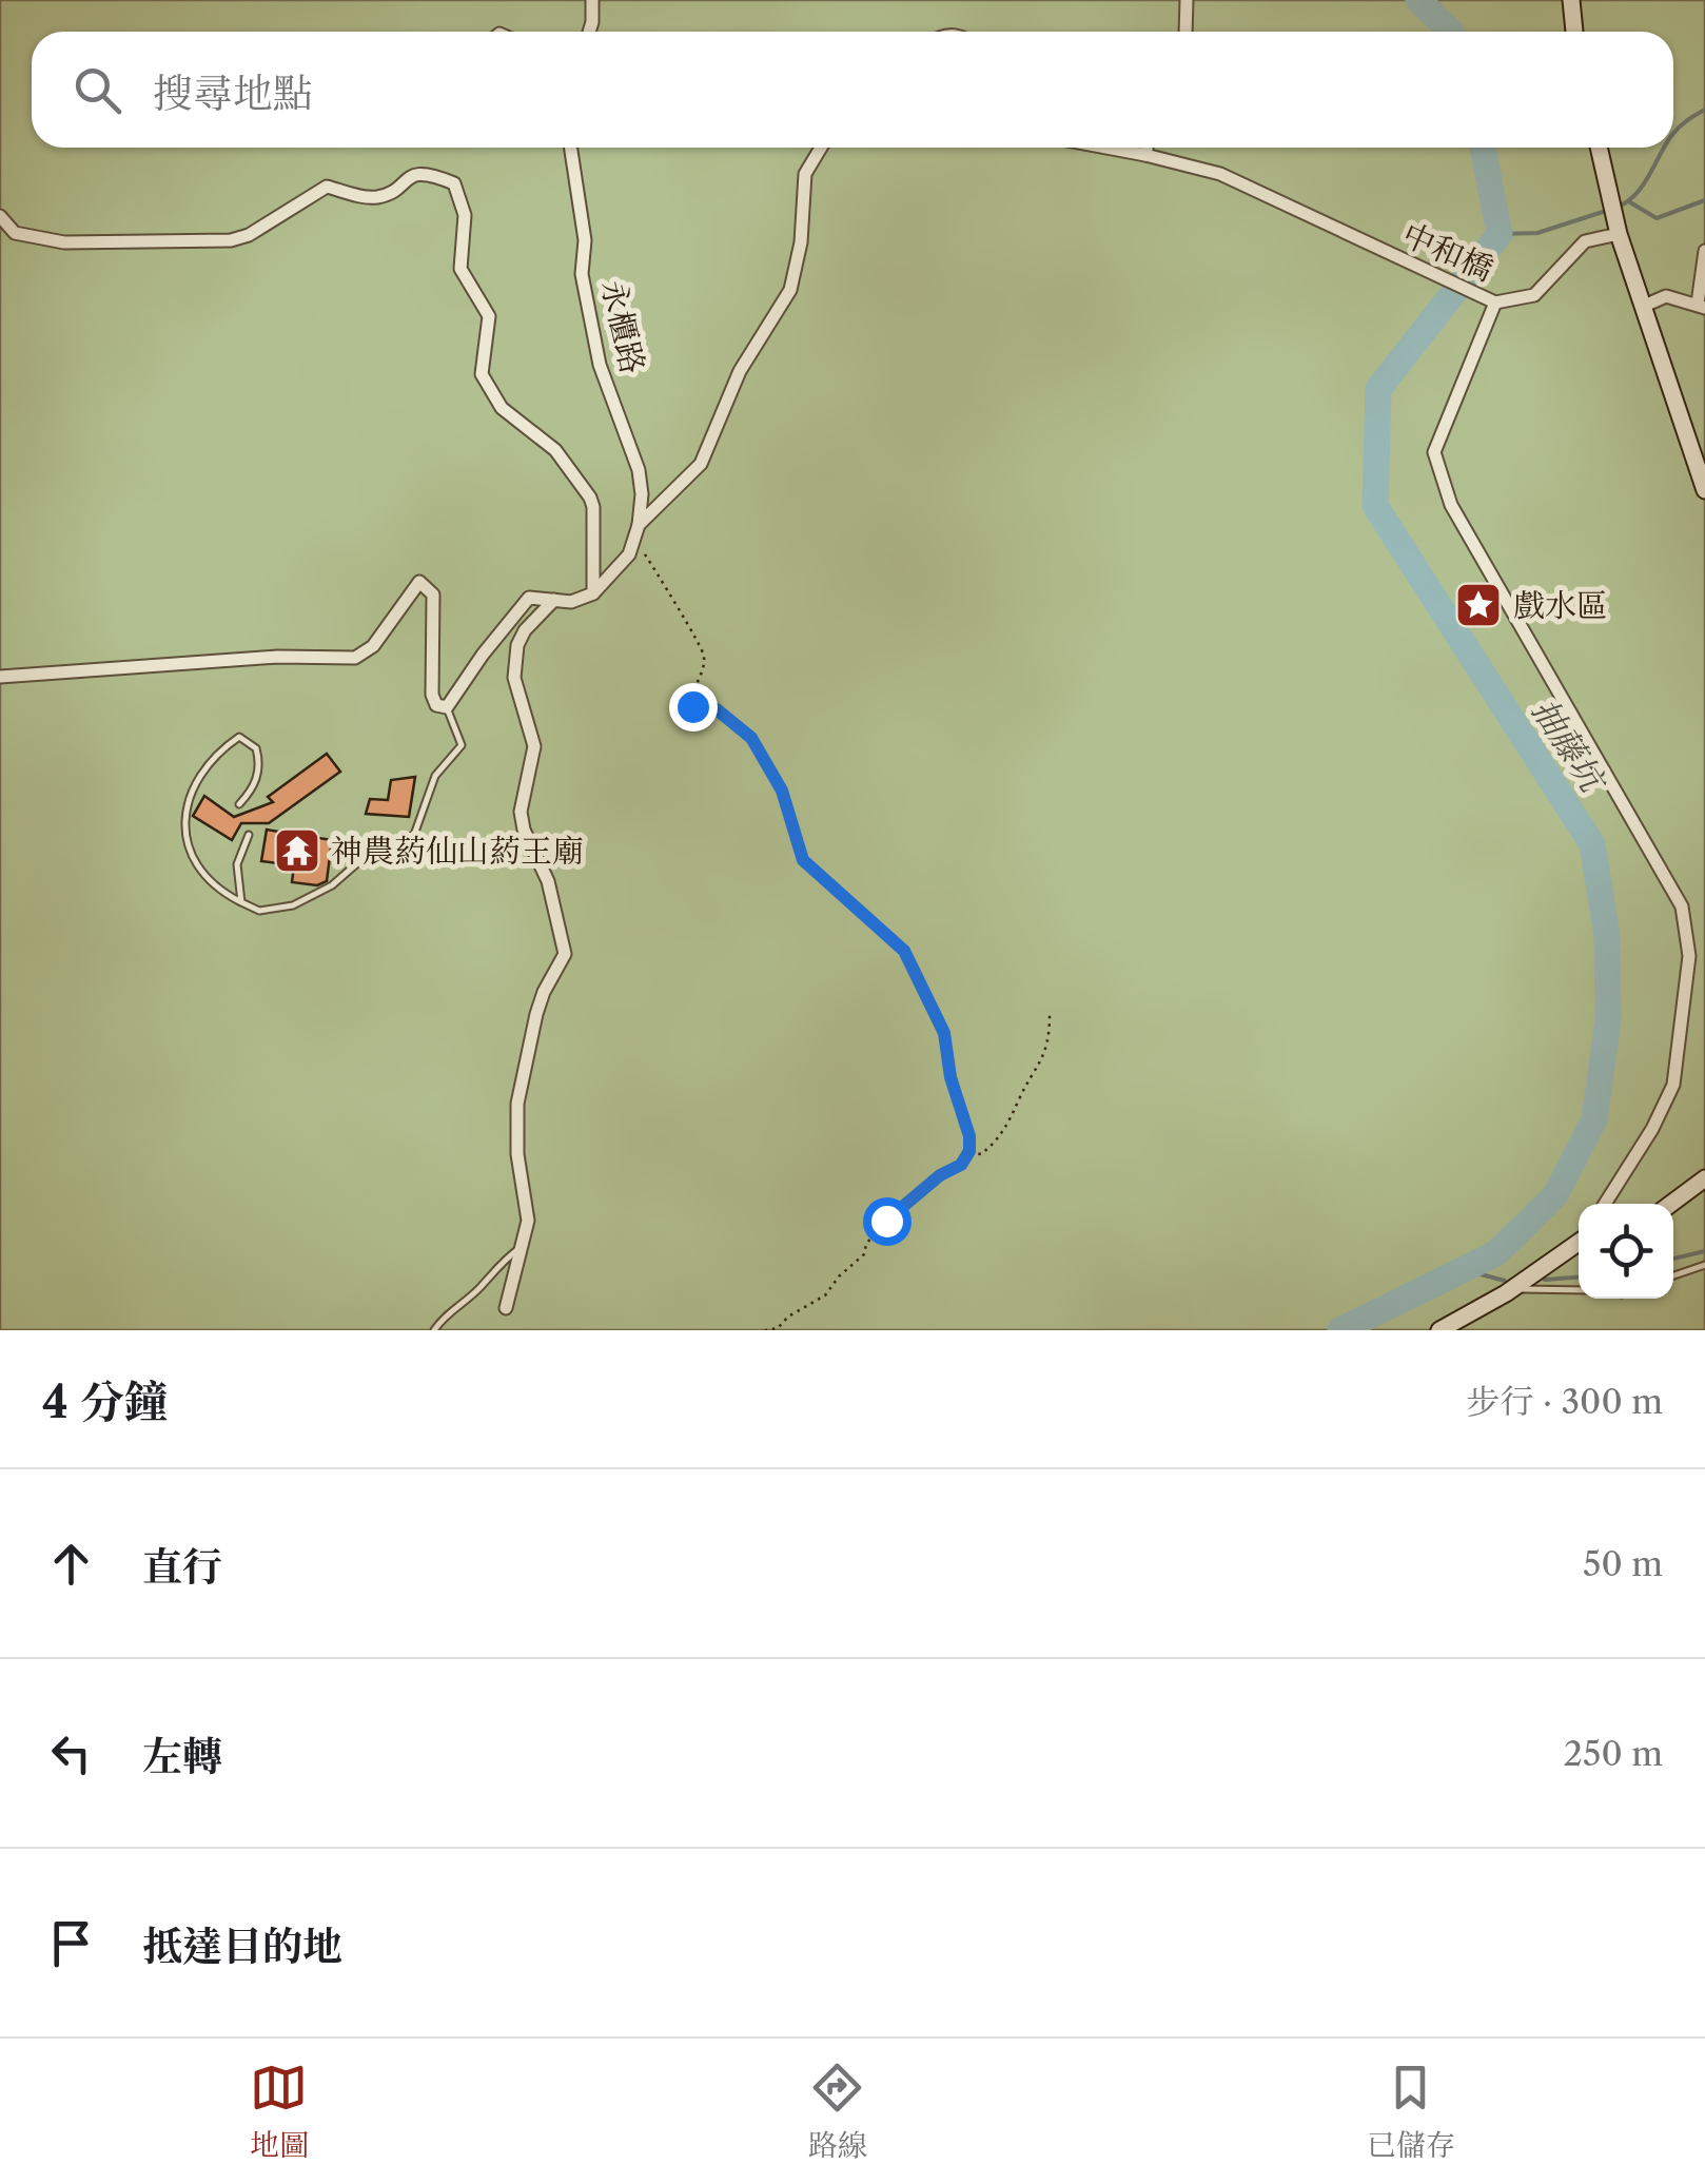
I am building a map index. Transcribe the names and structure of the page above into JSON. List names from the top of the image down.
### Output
{
  "streets": {
    "street": ["中和橋", "永櫃路"]
  },
  "water": ["抽藤坑"],
  "places": {
    "place": ["戲水區"],
    "temple": ["神農葯仙山葯王廟"]
  },
  "page": {
    "search": "搜尋地點",
    "heading": ["4 分鐘", "步行 · 300 m"],
    "list": [
      ["直行", "50 m"],
      ["左轉", "250 m"],
      "抵達目的地"
    ],
    "nav": ["地圖", "路線", "已儲存"]
  }
}
